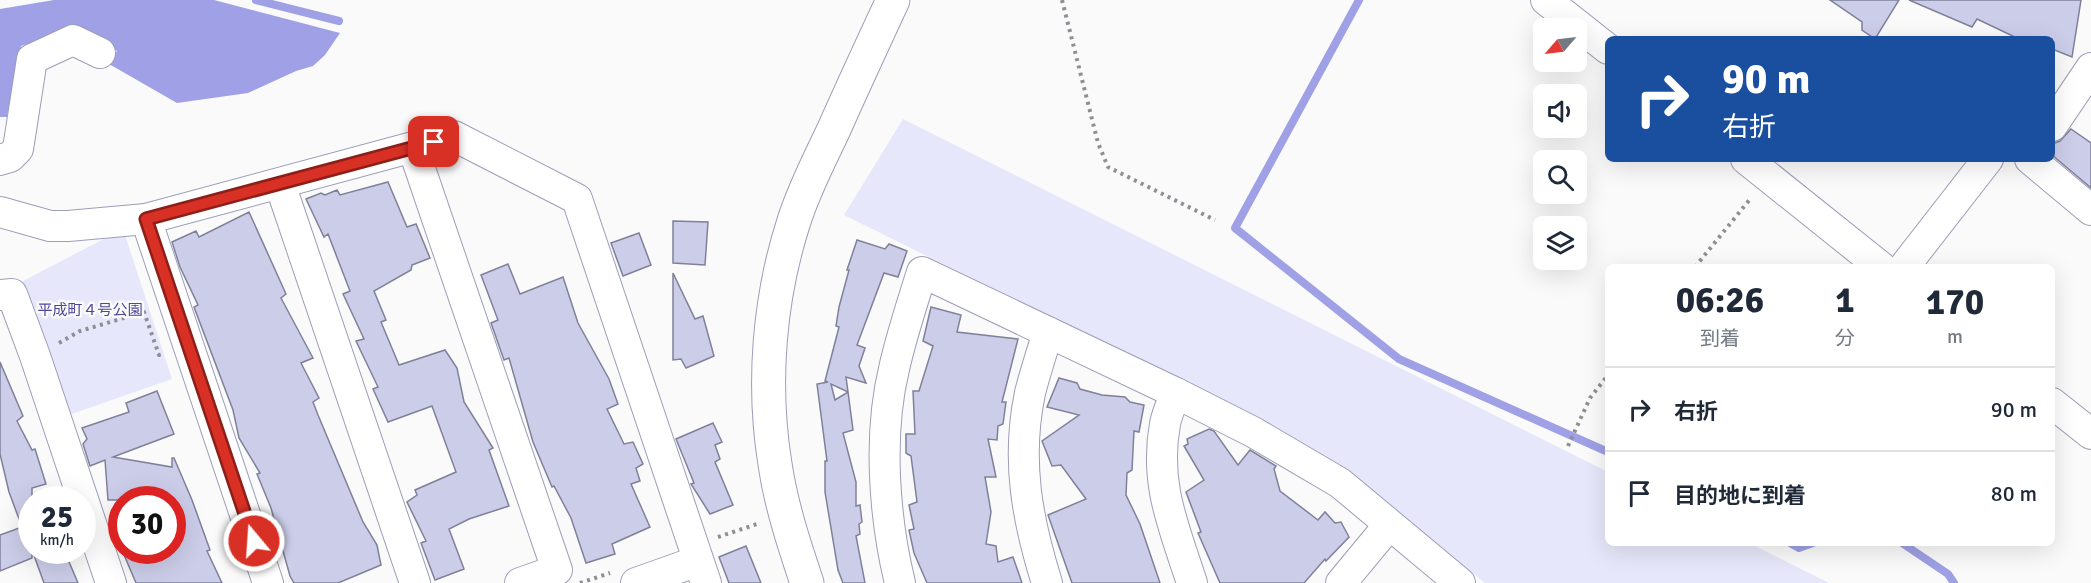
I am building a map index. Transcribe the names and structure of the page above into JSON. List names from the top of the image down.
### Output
{
  "parks": ["平成町４号公園"],
  "north": "bottom left",
  "page": {
    "turn": ["90 m", "右折"],
    "eta": [
      "06:26",
      "到着",
      "1",
      "分",
      "170",
      "m"
    ],
    "list": [
      {
        "name": "右折",
        "value": "90 m"
      },
      {
        "name": "目的地に到着",
        "value": "80 m"
      }
    ],
    "speed": "25 km/h",
    "limit": "30"
  }
}
